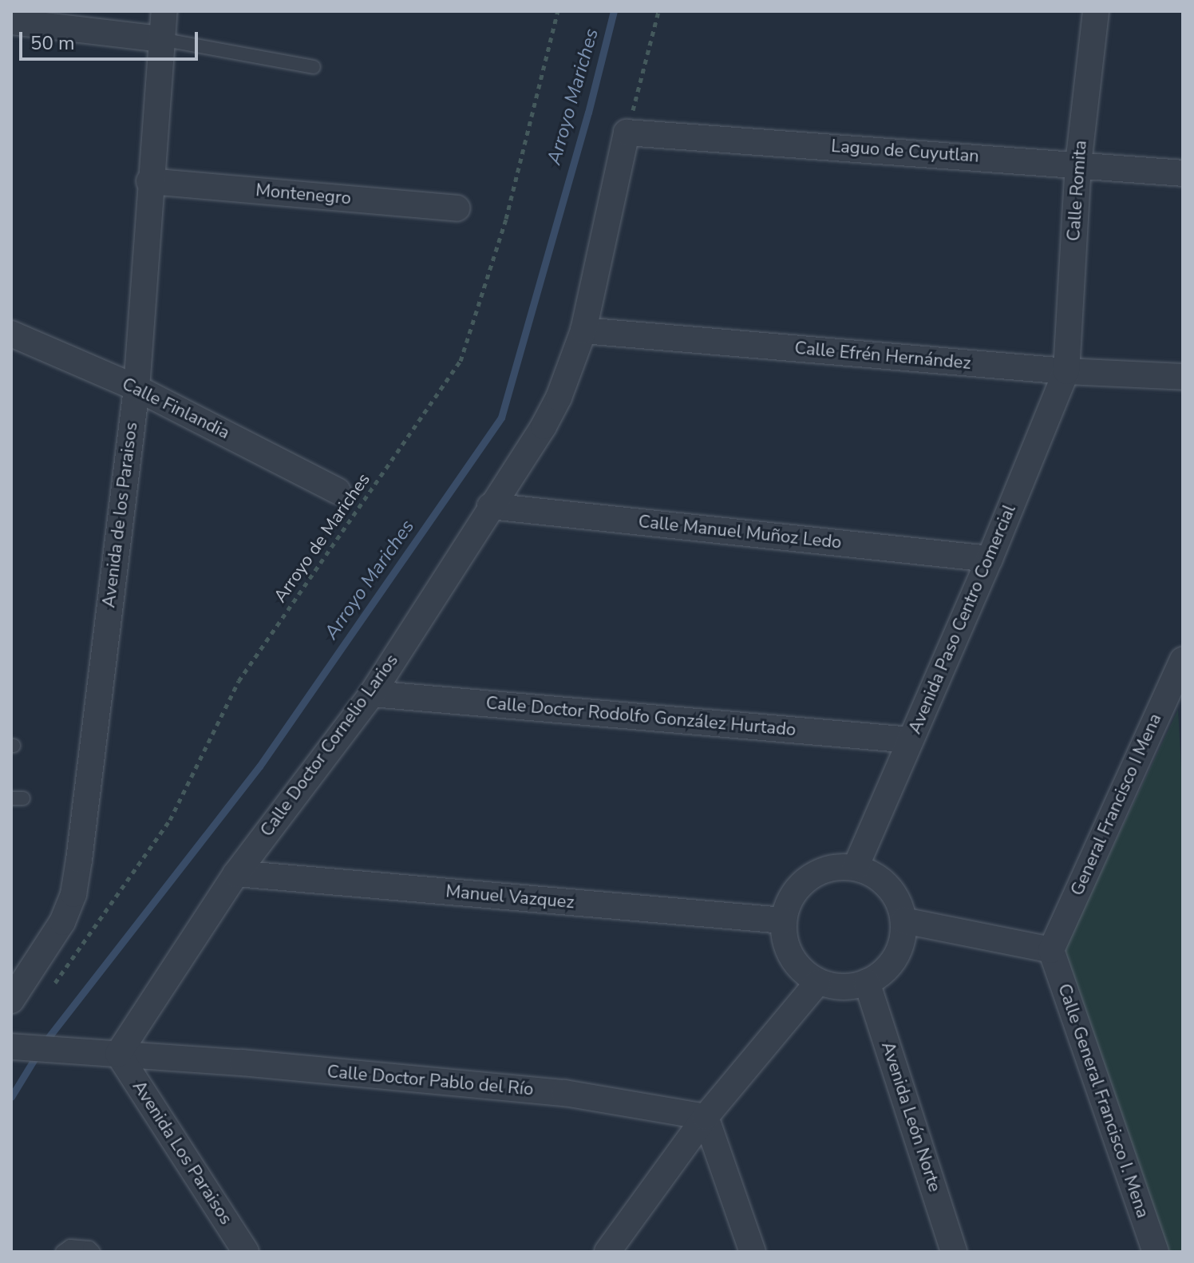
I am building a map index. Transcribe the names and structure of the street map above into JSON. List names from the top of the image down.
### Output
{
  "streets": {
    "street": [
      "Laguo de Cuyutlan",
      "Calle Romita",
      "Montenegro",
      "Calle Efrén Hernández",
      "Calle Finlandia",
      "Avenida de los Paraisos",
      "Calle Manuel Muñoz Ledo",
      "Avenida Paso Centro Comercial",
      "Calle Doctor Rodolfo González Hurtado",
      "Calle Doctor Cornelio Larios",
      "General Francisco I Mena",
      "Manuel Vazquez",
      "Calle Doctor Pablo del Río",
      "Calle General Francisco I. Mena",
      "Avenida León Norte",
      "Avenida Los Paraisos"
    ],
    "path": ["Arroyo de Mariches"]
  },
  "crossings": [
    ["Laguo de Cuyutlan", "Calle Romita"],
    ["Calle Romita", "Calle Efrén Hernández"],
    ["Calle Romita", "Avenida Paso Centro Comercial"],
    ["Montenegro", "Avenida de los Paraisos"],
    ["Calle Efrén Hernández", "Avenida Paso Centro Comercial"],
    ["Calle Efrén Hernández", "Calle Doctor Cornelio Larios"],
    ["Calle Finlandia", "Avenida de los Paraisos"],
    ["Calle Manuel Muñoz Ledo", "Avenida Paso Centro Comercial"],
    ["Calle Manuel Muñoz Ledo", "Calle Doctor Cornelio Larios"],
    ["Avenida Paso Centro Comercial", "Calle Doctor Rodolfo González Hurtado"],
    ["Avenida Paso Centro Comercial", "Manuel Vazquez"],
    ["Avenida Paso Centro Comercial", "Avenida León Norte"],
    ["Calle Doctor Rodolfo González Hurtado", "Calle Doctor Cornelio Larios"],
    ["Calle Doctor Cornelio Larios", "Manuel Vazquez"],
    ["Calle Doctor Cornelio Larios", "Calle Doctor Pablo del Río"],
    ["Calle Doctor Cornelio Larios", "Avenida Los Paraisos"],
    ["General Francisco I Mena", "Calle General Francisco I. Mena"],
    ["Manuel Vazquez", "Avenida León Norte"],
    ["Calle Doctor Pablo del Río", "Avenida Los Paraisos"]
  ],
  "water": ["Arroyo Mariches"],
  "scale_bar": "50 m"
}
